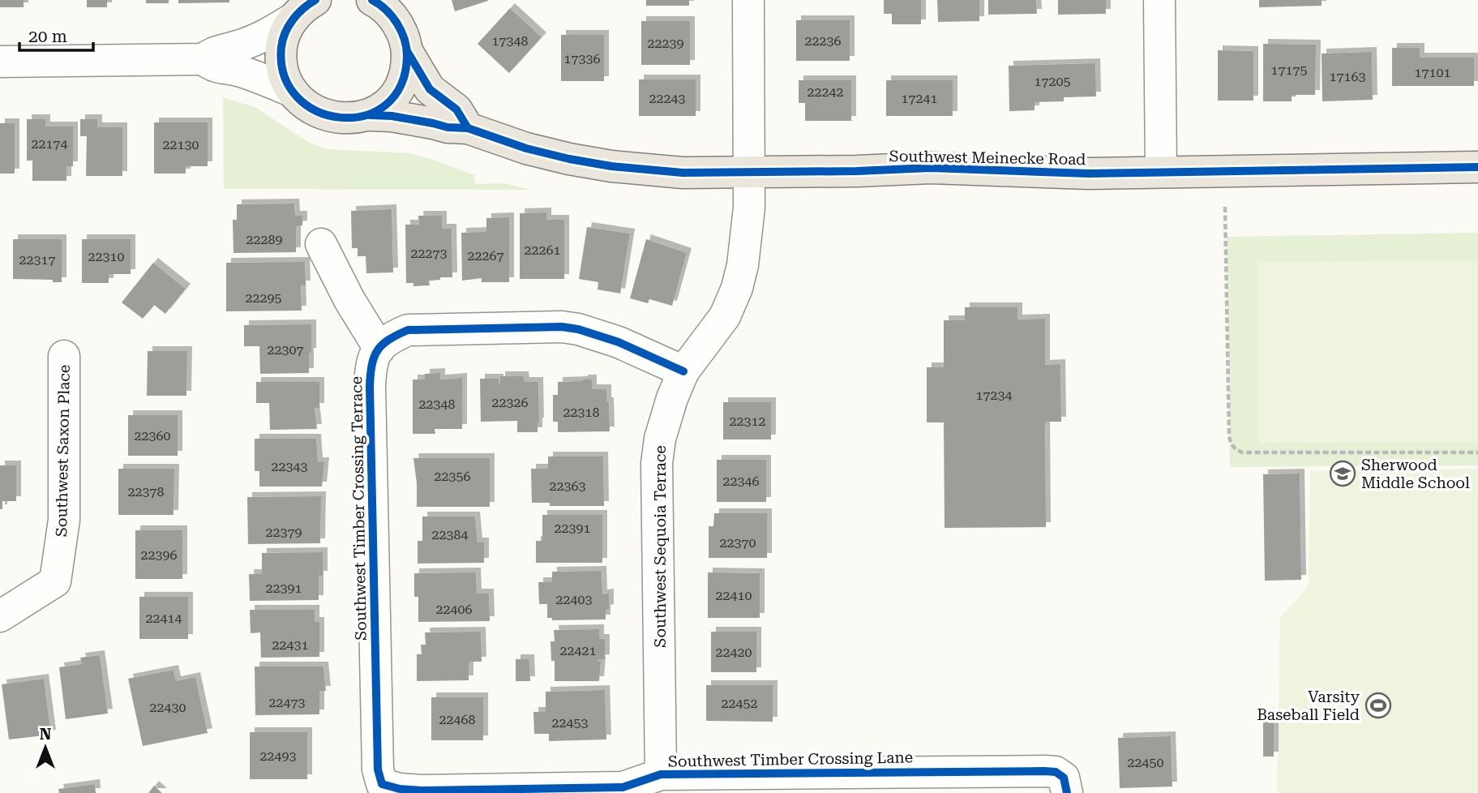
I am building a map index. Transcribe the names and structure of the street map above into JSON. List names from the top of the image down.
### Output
{
  "streets": {
    "main road": ["Southwest Meinecke Road"],
    "street": [
      "Southwest Saxon Place",
      "Southwest Timber Crossing Terrace",
      "Southwest Sequoia Terrace",
      "Southwest Timber Crossing Lane"
    ]
  },
  "crossings": [
    ["Southwest Meinecke Road", "Southwest Sequoia Terrace"],
    ["Southwest Timber Crossing Terrace", "Southwest Timber Crossing Lane"],
    ["Southwest Sequoia Terrace", "Southwest Timber Crossing Lane"]
  ],
  "places": {
    "school or university": ["Sherwood Middle School"],
    "sports": ["Varsity Baseball Field"]
  },
  "house_numbers": [
    "17348",
    "22236",
    "22239",
    "17336",
    "17175",
    "17101",
    "17163",
    "17205",
    "22242",
    "22243",
    "17241",
    "22174",
    "22130",
    "22289",
    "22261",
    "22273",
    "22267",
    "22310",
    "22317",
    "22295",
    "22307",
    "17234",
    "22326",
    "22348",
    "22318",
    "22312",
    "22360",
    "22343",
    "22356",
    "22346",
    "22363",
    "22378",
    "22391",
    "22379",
    "22384",
    "22370",
    "22396",
    "22391",
    "22410",
    "22403",
    "22406",
    "22414",
    "22431",
    "22421",
    "22420",
    "22473",
    "22452",
    "22430",
    "22468",
    "22453",
    "22493",
    "22450"
  ],
  "scale_bar": "20 m",
  "north": "top"
}
